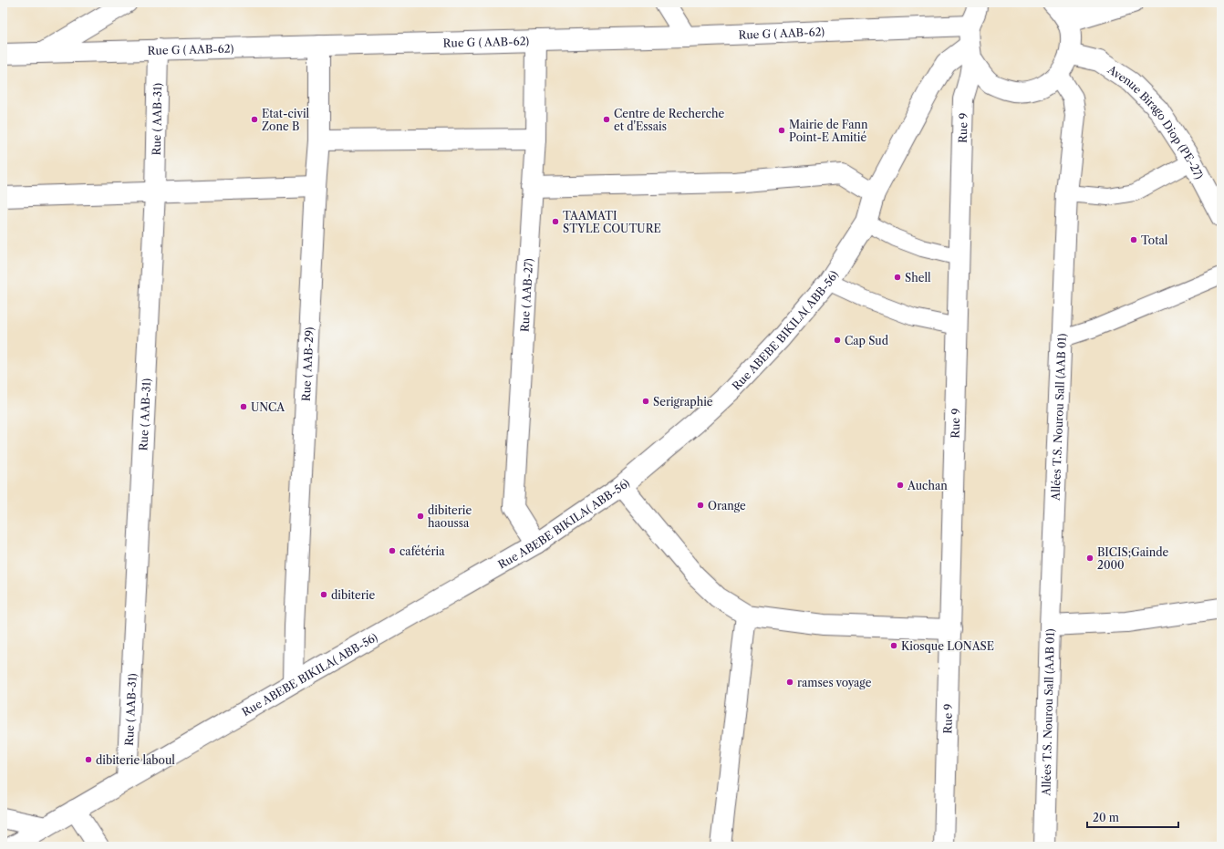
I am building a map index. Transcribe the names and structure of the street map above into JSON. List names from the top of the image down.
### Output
{
  "streets": {
    "street": [
      "Rue G ( AAB-62)",
      "Rue ( AAB-31)",
      "Avenue Birago Diop (PE-27)",
      "Rue 9",
      "Rue ( AAB-27)",
      "Rue ABEBE BIKILA( ABB-56)",
      "Rue ( AAB-29)",
      "Allées T.S. Nourou Sall (AAB 01)"
    ]
  },
  "crossings": [
    ["Rue G ( AAB-62)", "Rue ( AAB-31)"],
    ["Rue G ( AAB-62)", "Rue 9"],
    ["Rue G ( AAB-62)", "Rue ( AAB-27)"],
    ["Rue G ( AAB-62)", "Rue ( AAB-29)"],
    ["Rue ( AAB-31)", "Rue ABEBE BIKILA( ABB-56)"],
    ["Rue 9", "Rue ABEBE BIKILA( ABB-56)"],
    ["Rue ( AAB-27)", "Rue ABEBE BIKILA( ABB-56)"],
    ["Rue ABEBE BIKILA( ABB-56)", "Rue ( AAB-29)"]
  ],
  "places": [
    "Etat-civil Zone B",
    "Centre de Recherche et d'Essais",
    "Mairie de Fann Point-E Amitié",
    "TAAMATI STYLE COUTURE",
    "Total",
    "Shell",
    "Cap Sud",
    "Serigraphie",
    "UNCA",
    "Auchan",
    "Orange",
    "dibiterie haoussa",
    "cafétéria",
    "BICIS;Gainde 2000",
    "dibiterie",
    "Kiosque LONASE",
    "ramses voyage",
    "dibiterie laboul"
  ],
  "scale_bar": "20 m"
}
